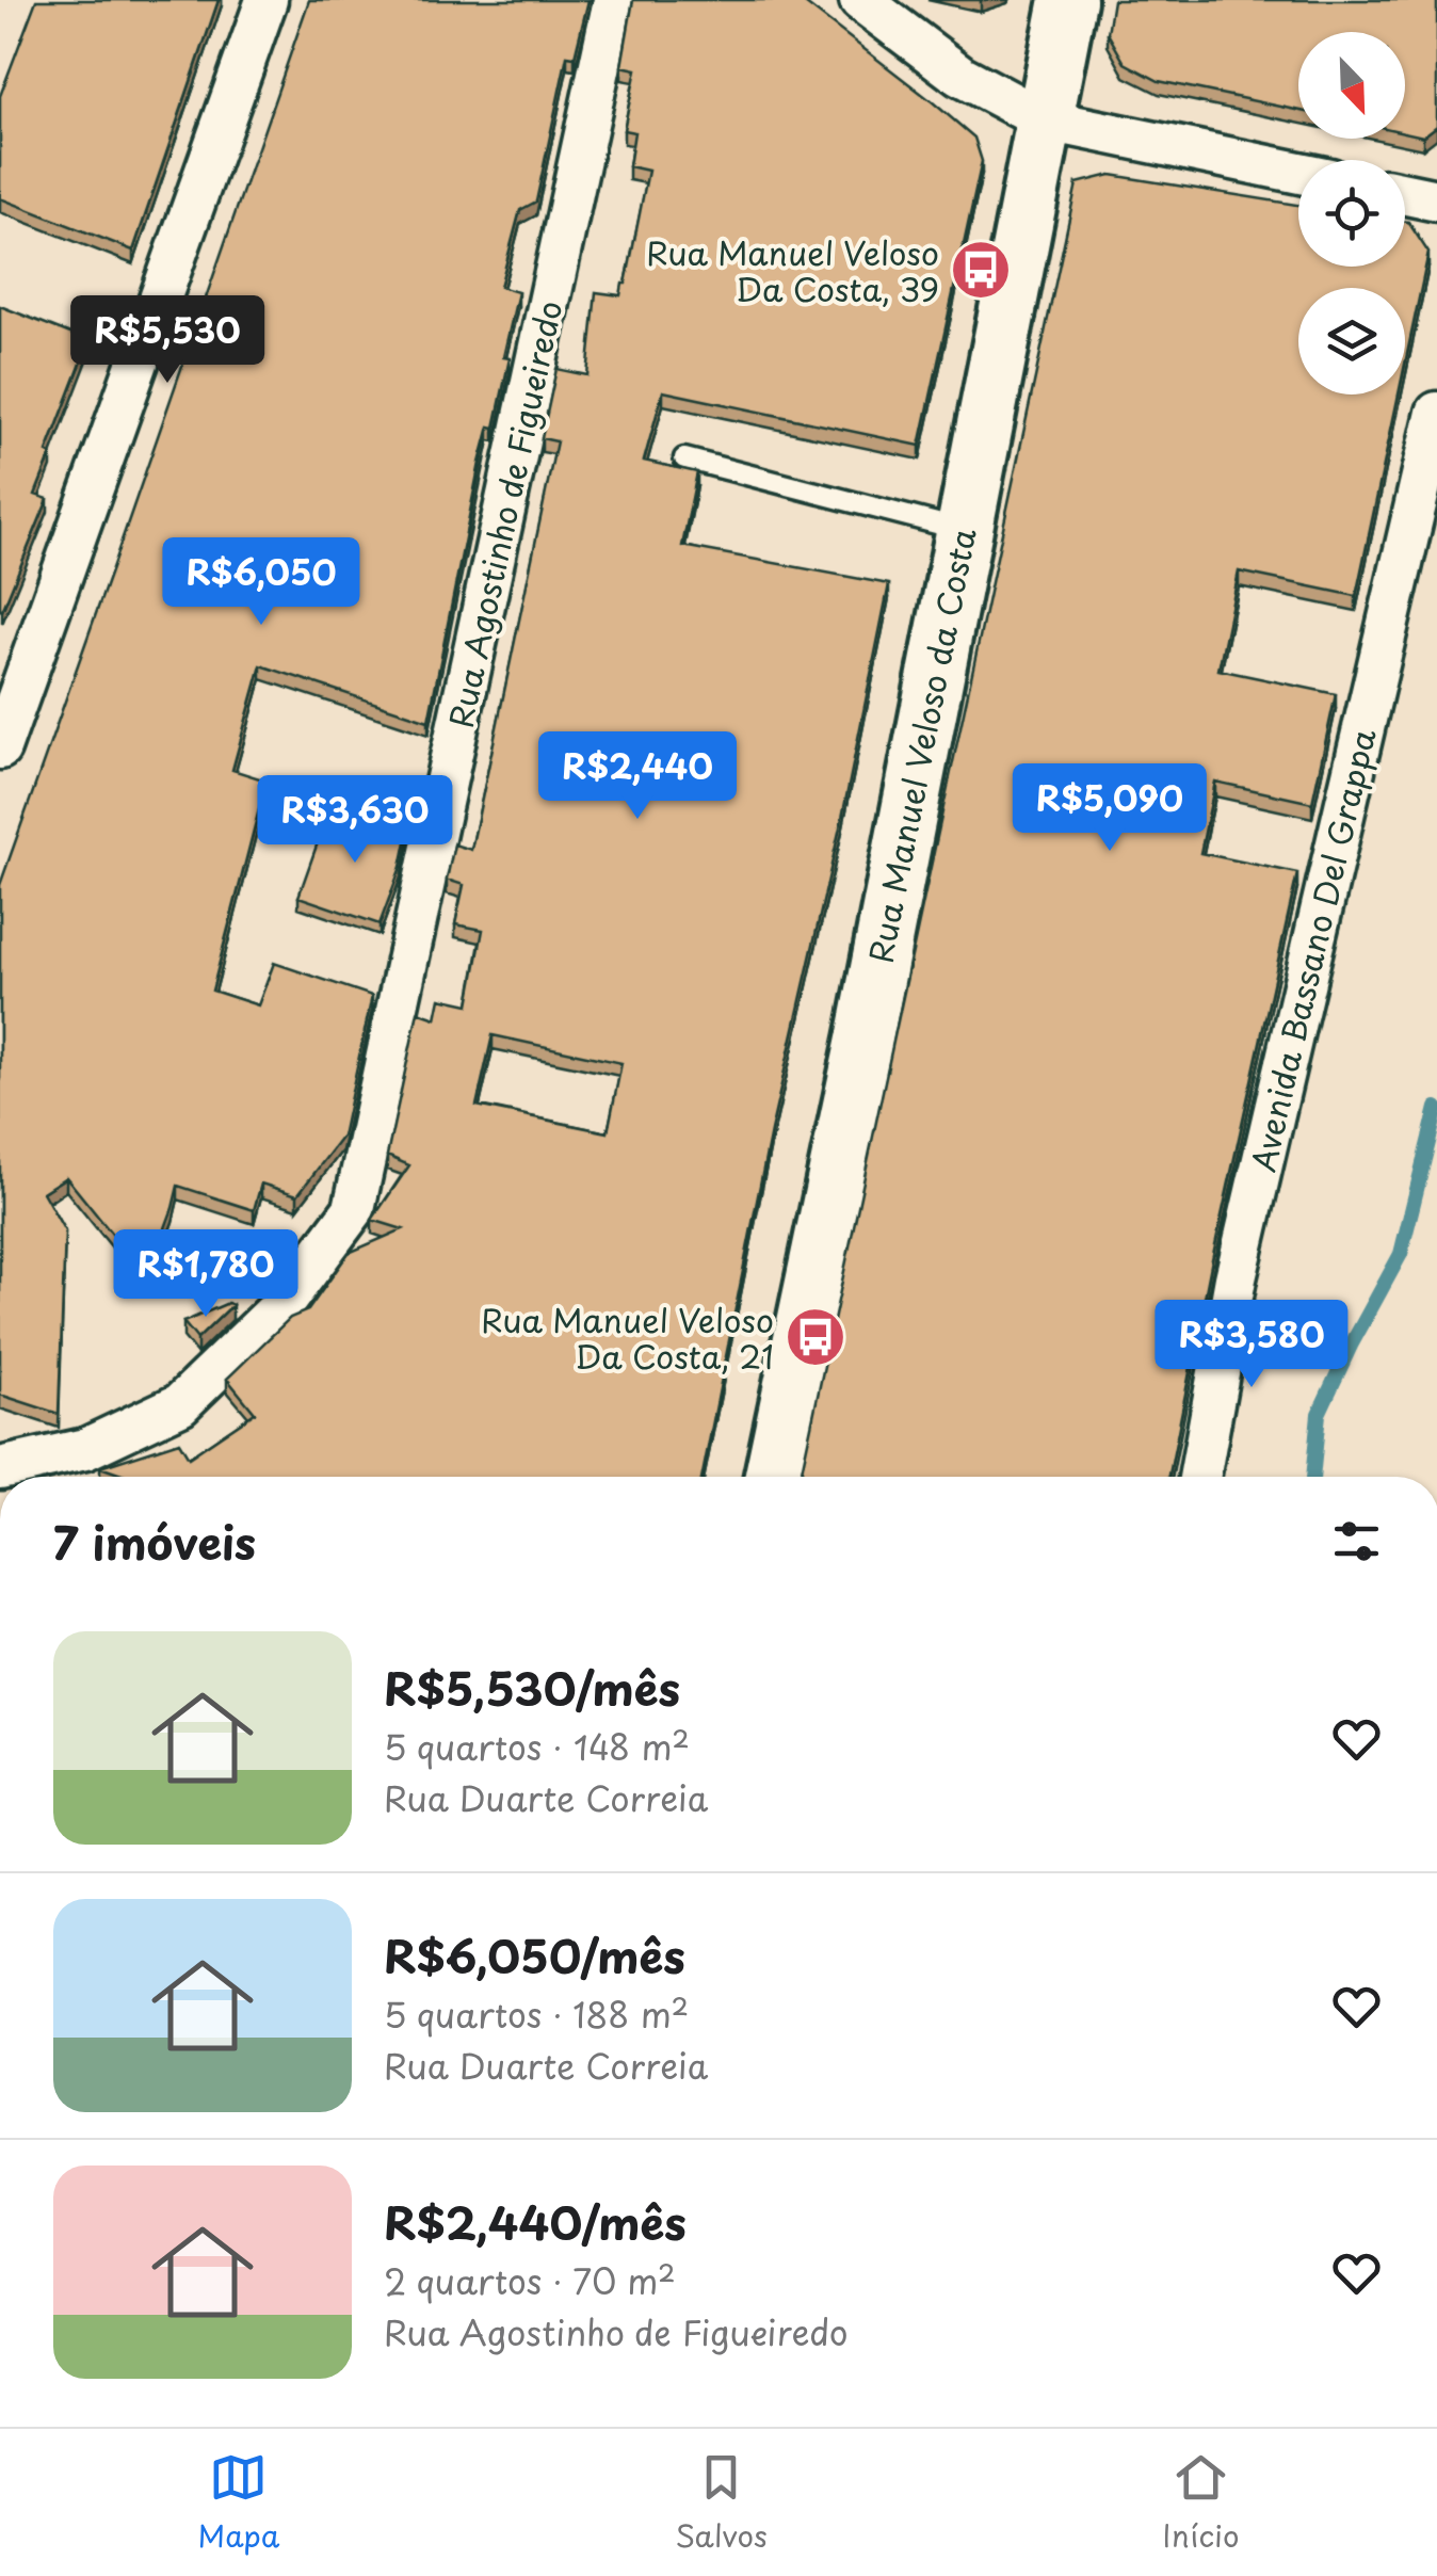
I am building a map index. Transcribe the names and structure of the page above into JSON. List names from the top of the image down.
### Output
{
  "streets": {
    "main road": ["Rua Manuel Veloso da Costa"],
    "street": ["Rua Agostinho de Figueiredo", "Avenida Bassano Del Grappa"]
  },
  "places": {
    "bus stop": ["Rua Manuel Veloso Da Costa, 39", "Rua Manuel Veloso Da Costa, 21"]
  },
  "north": "bottom right",
  "page": {
    "price": [
      "R$5,530",
      "R$6,050",
      "R$2,440",
      "R$5,090",
      "R$3,630",
      "R$1,780",
      "R$3,580"
    ],
    "heading": "7 imóveis",
    "list": [
      {
        "name": "R$5,530/mês",
        "note": "5 quartos · 148 m² · Rua Duarte Correia"
      },
      {
        "name": "R$6,050/mês",
        "note": "5 quartos · 188 m² · Rua Duarte Correia"
      },
      {
        "name": "R$2,440/mês",
        "note": "2 quartos · 70 m² · Rua Agostinho de Figueiredo"
      }
    ],
    "tabs": ["Mapa", "Salvos", "Início"]
  }
}
